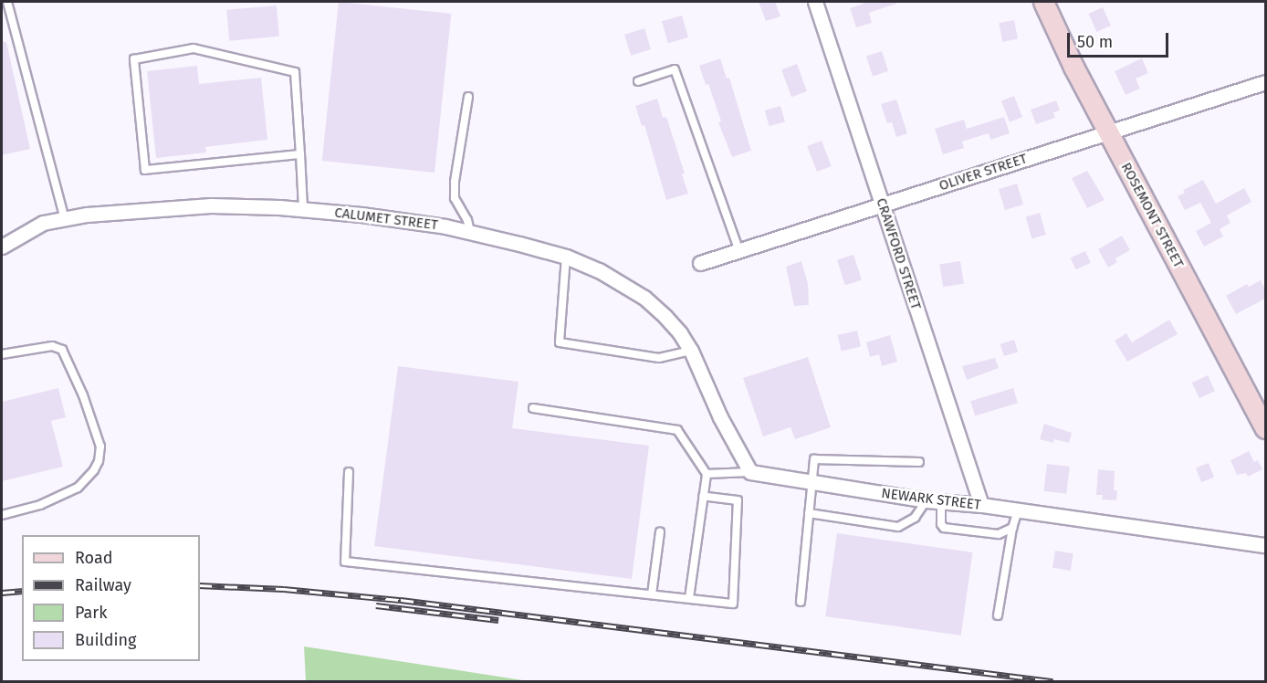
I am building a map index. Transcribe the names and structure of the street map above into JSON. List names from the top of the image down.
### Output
{
  "streets": {
    "main road": ["ROSEMONT STREET"],
    "street": [
      "OLIVER STREET",
      "CALUMET STREET",
      "CRAWFORD STREET",
      "NEWARK STREET"
    ]
  },
  "crossings": [
    ["OLIVER STREET", "ROSEMONT STREET"],
    ["OLIVER STREET", "CRAWFORD STREET"],
    ["CRAWFORD STREET", "NEWARK STREET"]
  ],
  "legend": [
    "Road",
    "Railway",
    "Park",
    "Building"
  ],
  "scale_bar": "50 m"
}
